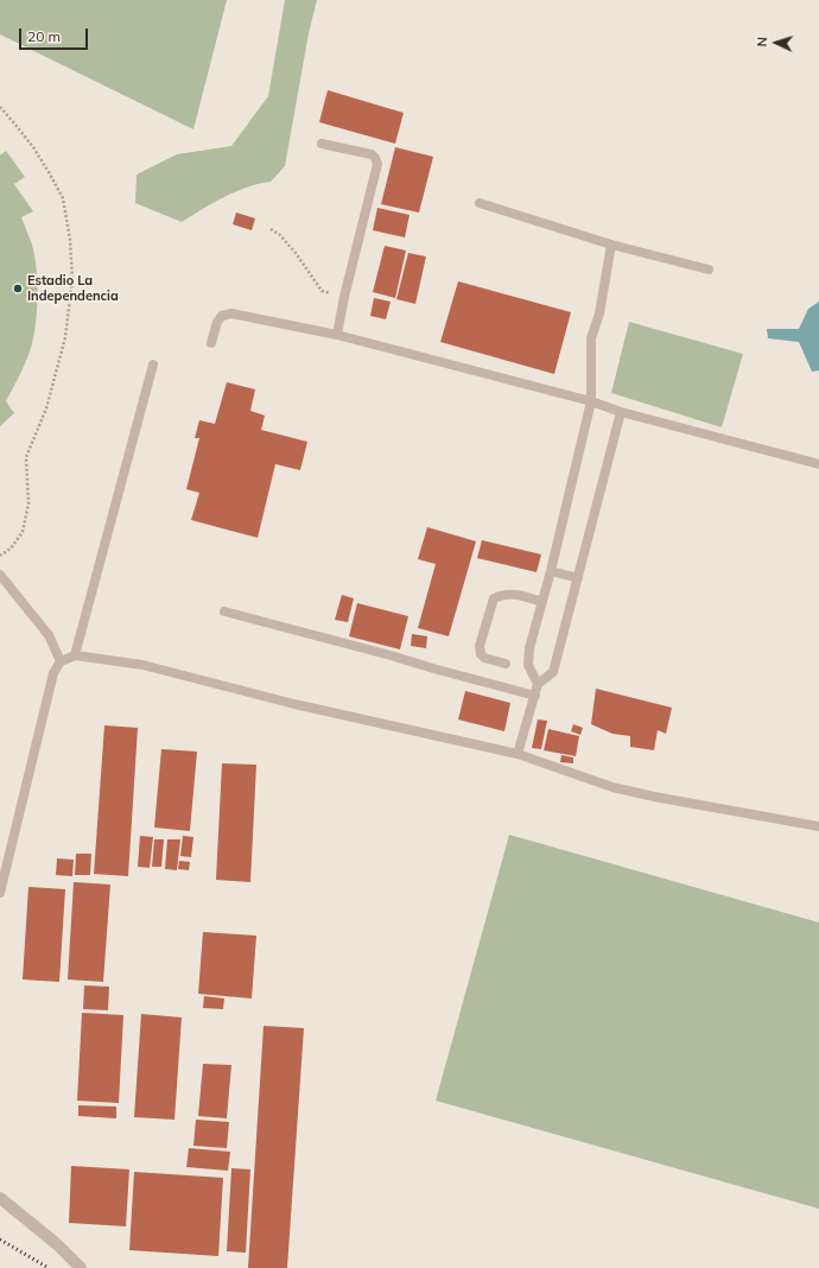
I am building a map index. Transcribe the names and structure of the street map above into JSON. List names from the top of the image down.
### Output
{
  "places": ["Estadio La Independencia"],
  "scale_bar": "20 m",
  "north": "left"
}
